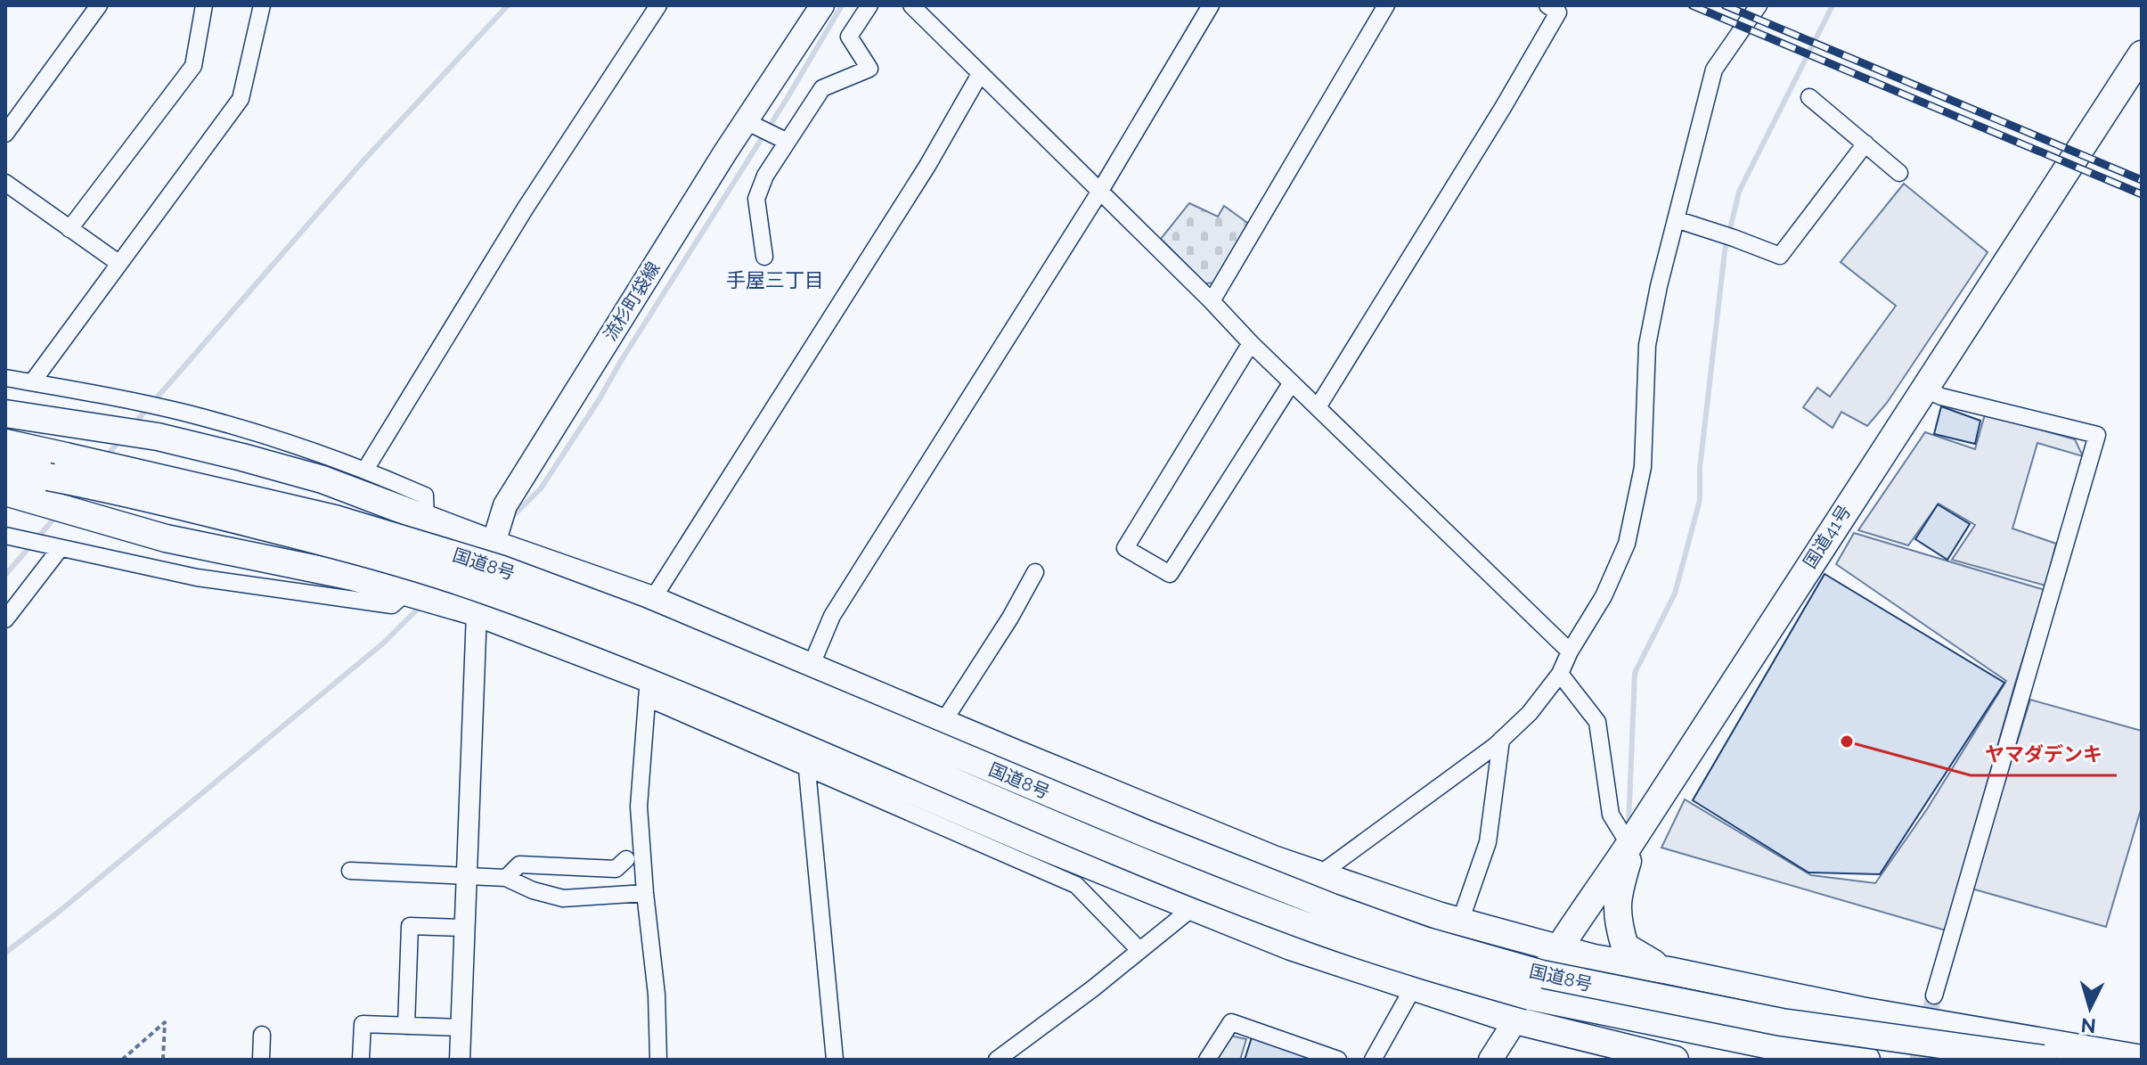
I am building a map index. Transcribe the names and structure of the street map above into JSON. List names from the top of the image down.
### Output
{
  "streets": {
    "highway": ["国道41号", "国道8号"],
    "main road": ["流杉町袋線"]
  },
  "districts": ["手屋三丁目"],
  "places": ["ヤマダデンキ"],
  "north": "bottom"
}
